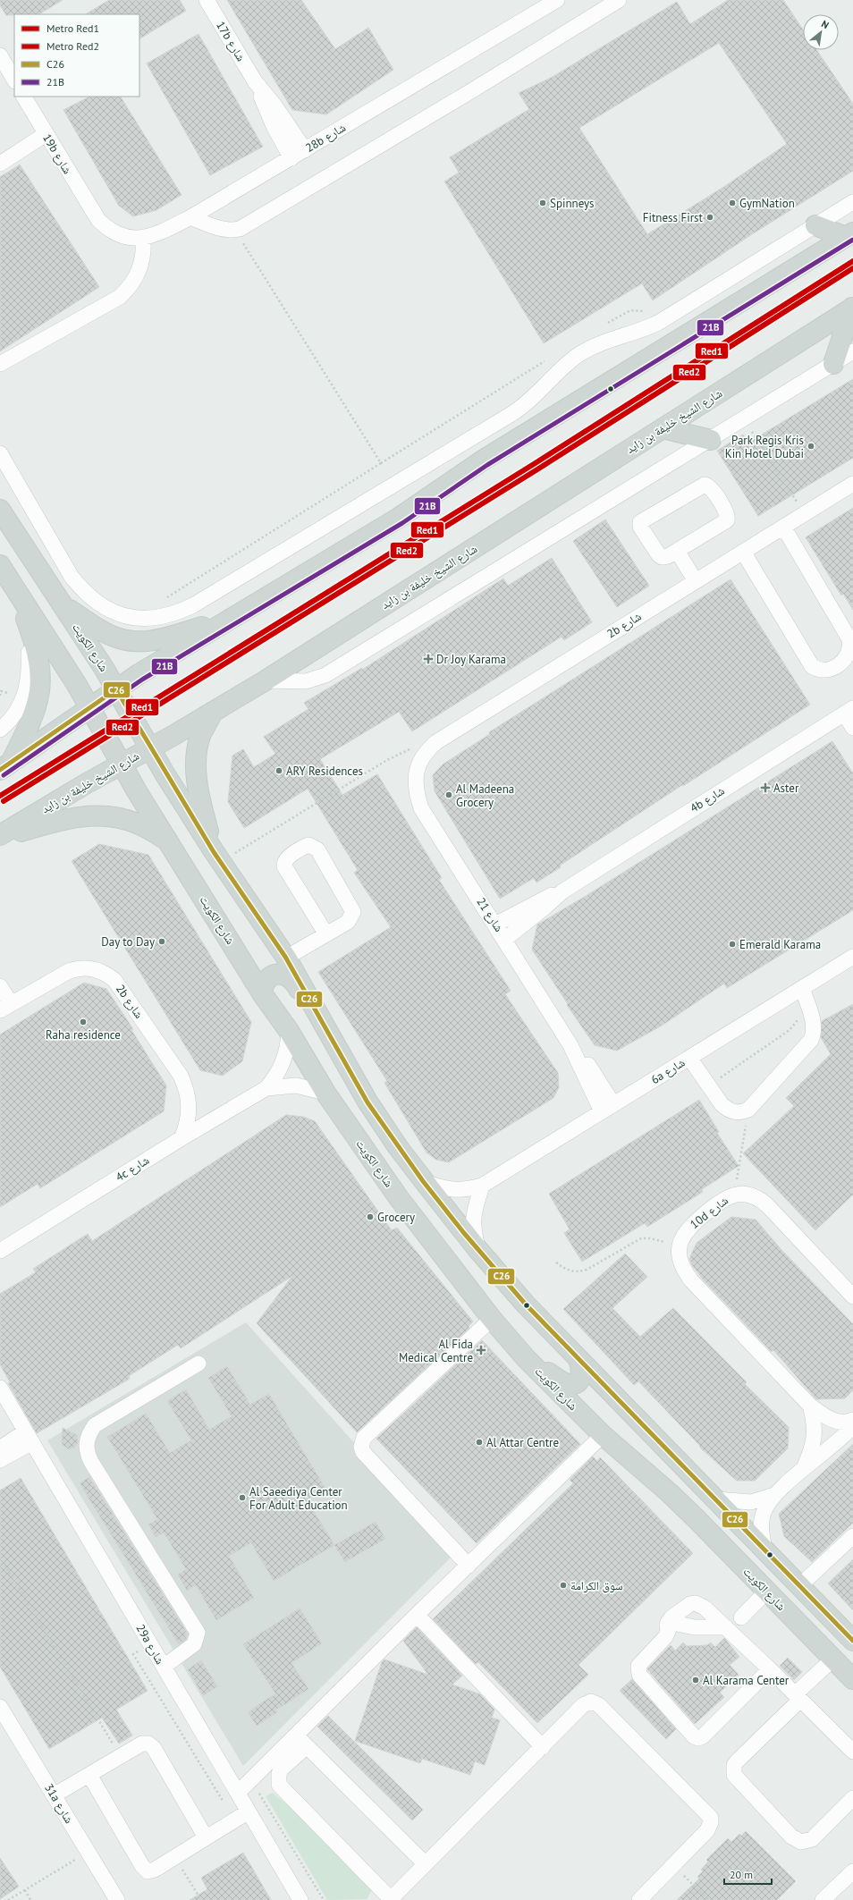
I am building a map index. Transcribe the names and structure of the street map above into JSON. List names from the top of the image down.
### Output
{
  "streets": {
    "main road": ["شارع الشيخ خليفة بن زايد", "شارع الكويت"],
    "street": [
      "17b شارع",
      "28b شارع",
      "19b شارع",
      "2b شارع",
      "4b شارع",
      "شارع 21",
      "6a شارع",
      "4c شارع",
      "10d شارع",
      "29a شارع",
      "31a شارع"
    ]
  },
  "crossings": [
    ["17b شارع", "28b شارع"],
    ["28b شارع", "19b شارع"],
    ["شارع الشيخ خليفة بن زايد", "شارع الكويت"],
    ["2b شارع", "شارع 21"],
    ["2b شارع", "4c شارع"],
    ["شارع الكويت", "6a شارع"],
    ["شارع الكويت", "4c شارع"],
    ["4b شارع", "شارع 21"],
    ["شارع 21", "6a شارع"]
  ],
  "places": {
    "other": [
      "Spinneys",
      "GymNation",
      "Fitness First",
      "Park Regis Kris Kin Hotel Dubai",
      "ARY Residences",
      "Al Madeena Grocery",
      "Day to Day",
      "Emerald Karama",
      "Raha residence",
      "Grocery",
      "Al Attar Centre",
      "Al Saeediya Center For Adult Education",
      "سوق الكرامة",
      "Al Karama Center"
    ],
    "health": ["Dr Joy Karama", "Aster", "Al Fida Medical Centre"]
  },
  "lines": [
    "transit line 21B",
    "metro line Red1",
    "metro line Red2",
    "transit line C26"
  ],
  "legend": [
    "Metro Red1",
    "Metro Red2",
    "C26",
    "21B"
  ],
  "scale_bar": "20 m",
  "north": "top right"
}
